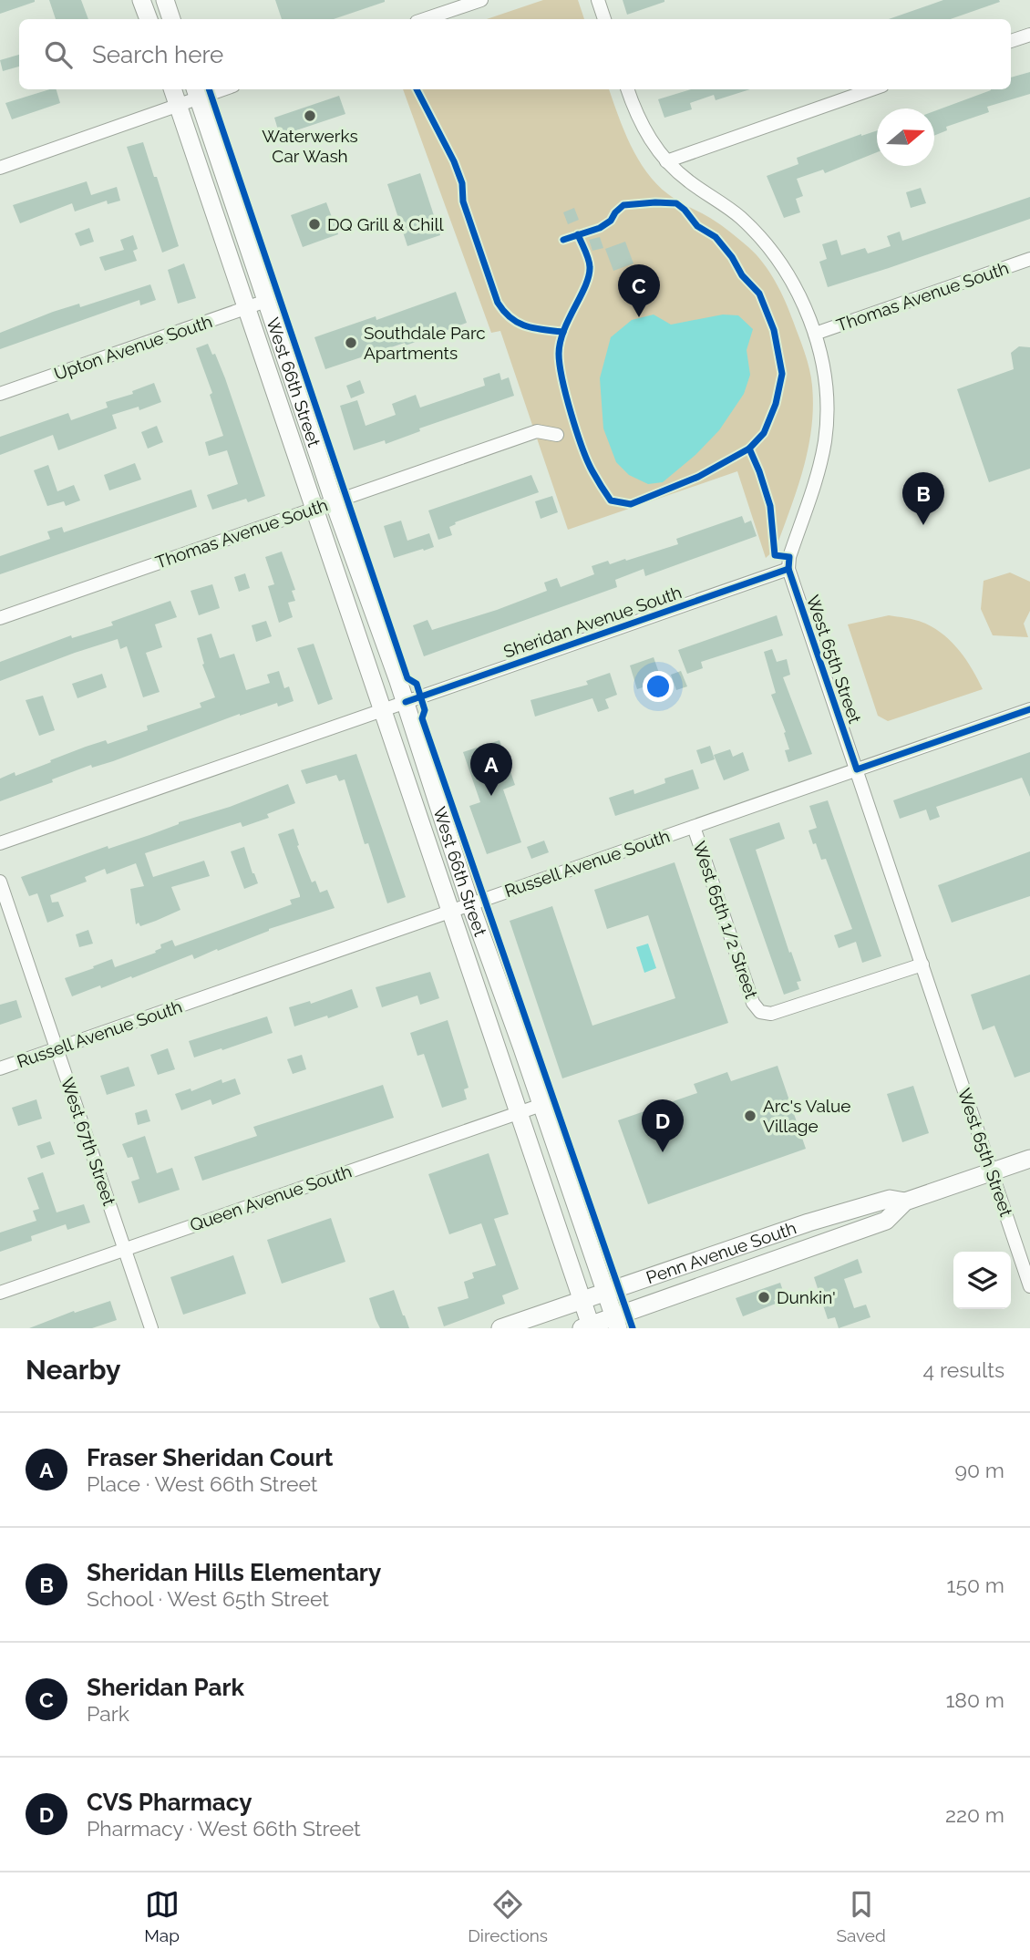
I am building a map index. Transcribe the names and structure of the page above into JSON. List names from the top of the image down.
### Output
{
  "streets": {
    "main road": ["West 66th Street", "Penn Avenue South"],
    "street": [
      "Thomas Avenue South",
      "Upton Avenue South",
      "Sheridan Avenue South",
      "West 65th Street",
      "Russell Avenue South",
      "West 65th 1/2 Street",
      "West 67th Street",
      "Queen Avenue South"
    ]
  },
  "crossings": [
    ["Thomas Avenue South", "West 66th Street"],
    ["Upton Avenue South", "West 66th Street"],
    ["West 66th Street", "Sheridan Avenue South"],
    ["West 66th Street", "Russell Avenue South"],
    ["West 66th Street", "Queen Avenue South"],
    ["West 66th Street", "Penn Avenue South"],
    ["Sheridan Avenue South", "West 65th Street"],
    ["West 65th Street", "Russell Avenue South"],
    ["West 65th Street", "West 65th 1/2 Street"],
    ["West 65th Street", "Penn Avenue South"],
    ["Russell Avenue South", "West 65th 1/2 Street"],
    ["Russell Avenue South", "West 67th Street"],
    ["West 67th Street", "Queen Avenue South"]
  ],
  "places": [
    "Waterwerks Car Wash",
    "DQ Grill & Chill",
    "Southdale Parc Apartments",
    "Arc's Value Village",
    "Dunkin'"
  ],
  "north": "right",
  "page": {
    "search": "Search here",
    "pins": [
      "C",
      "B",
      "A",
      "D"
    ],
    "heading": ["Nearby", "4 results"],
    "list": [
      {
        "mark": "A",
        "name": "Fraser Sheridan Court",
        "note": "Place · West 66th Street",
        "value": "90 m"
      },
      {
        "mark": "B",
        "name": "Sheridan Hills Elementary",
        "note": "School · West 65th Street",
        "value": "150 m"
      },
      {
        "mark": "C",
        "name": "Sheridan Park",
        "note": "Park",
        "value": "180 m"
      },
      {
        "mark": "D",
        "name": "CVS Pharmacy",
        "note": "Pharmacy · West 66th Street",
        "value": "220 m"
      }
    ],
    "nav": ["Map", "Directions", "Saved"]
  }
}
